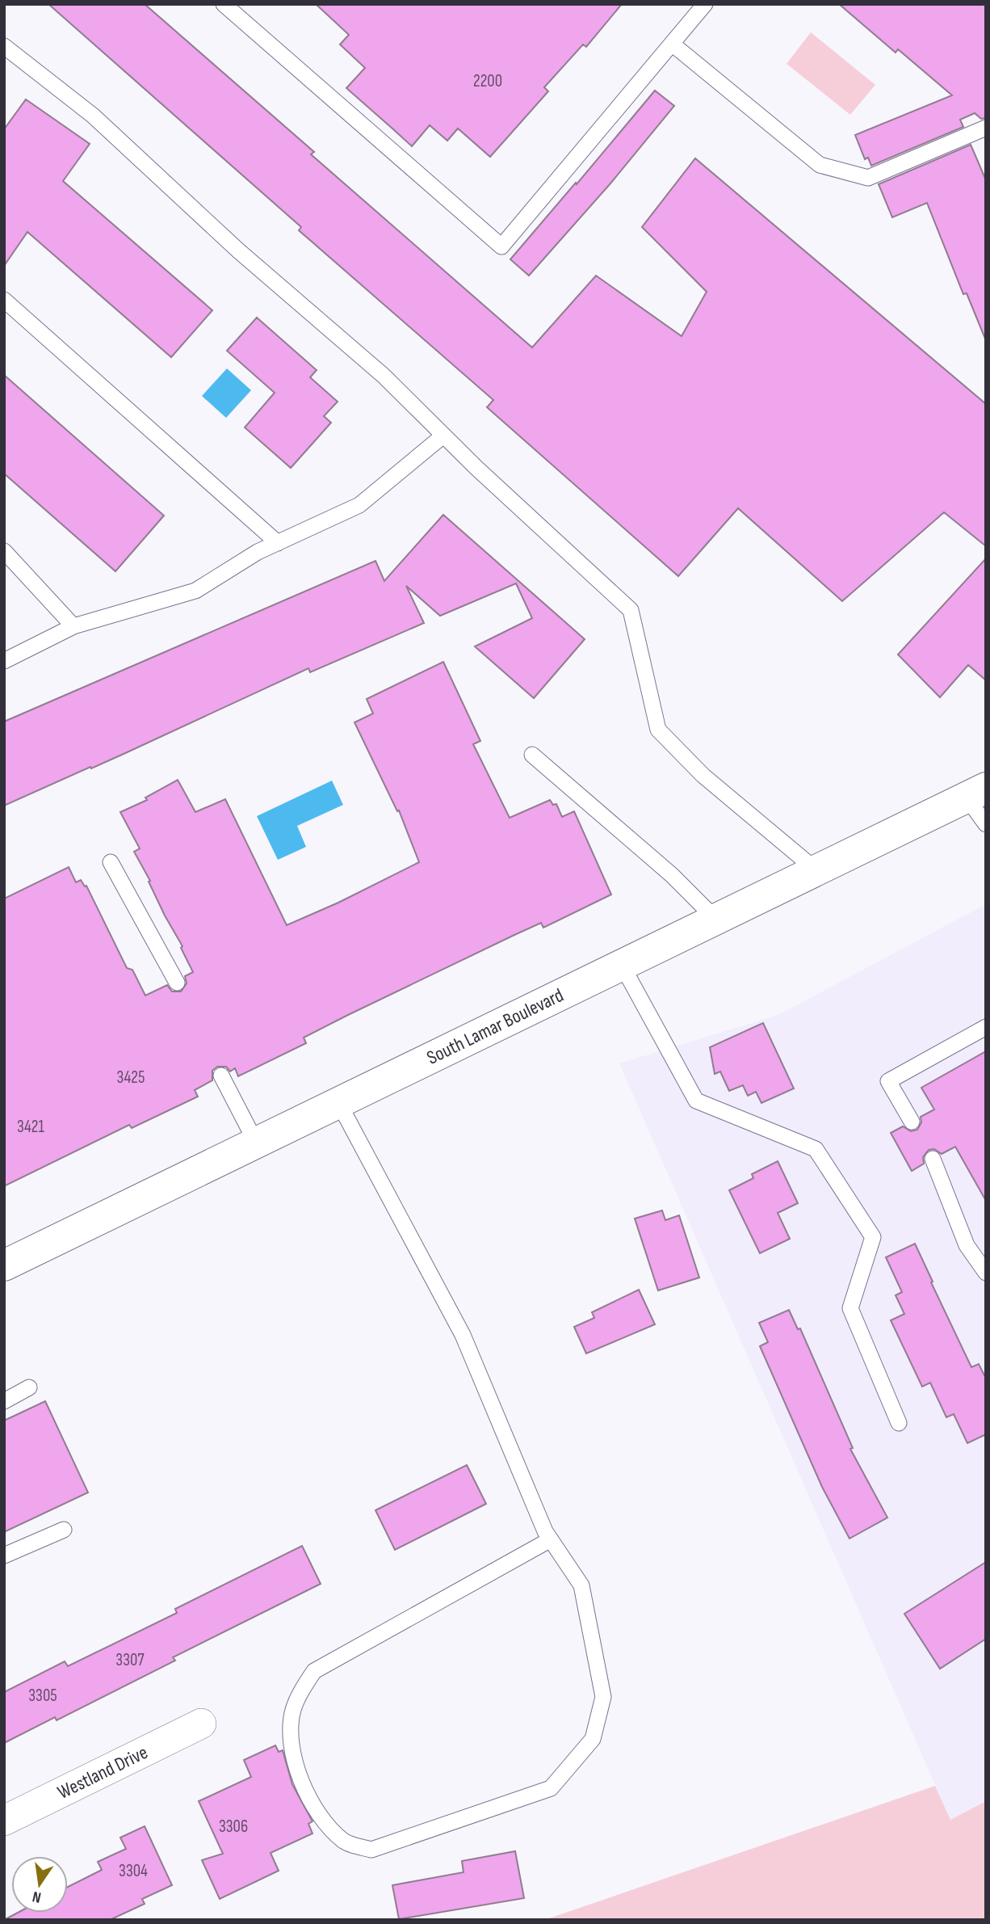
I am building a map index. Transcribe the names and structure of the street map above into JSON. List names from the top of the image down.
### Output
{
  "streets": {
    "main road": ["South Lamar Boulevard"],
    "street": ["Westland Drive"]
  },
  "house_numbers": [
    "2200",
    "3425",
    "3421",
    "3307",
    "3305",
    "3306",
    "3304"
  ],
  "north": "bottom"
}
